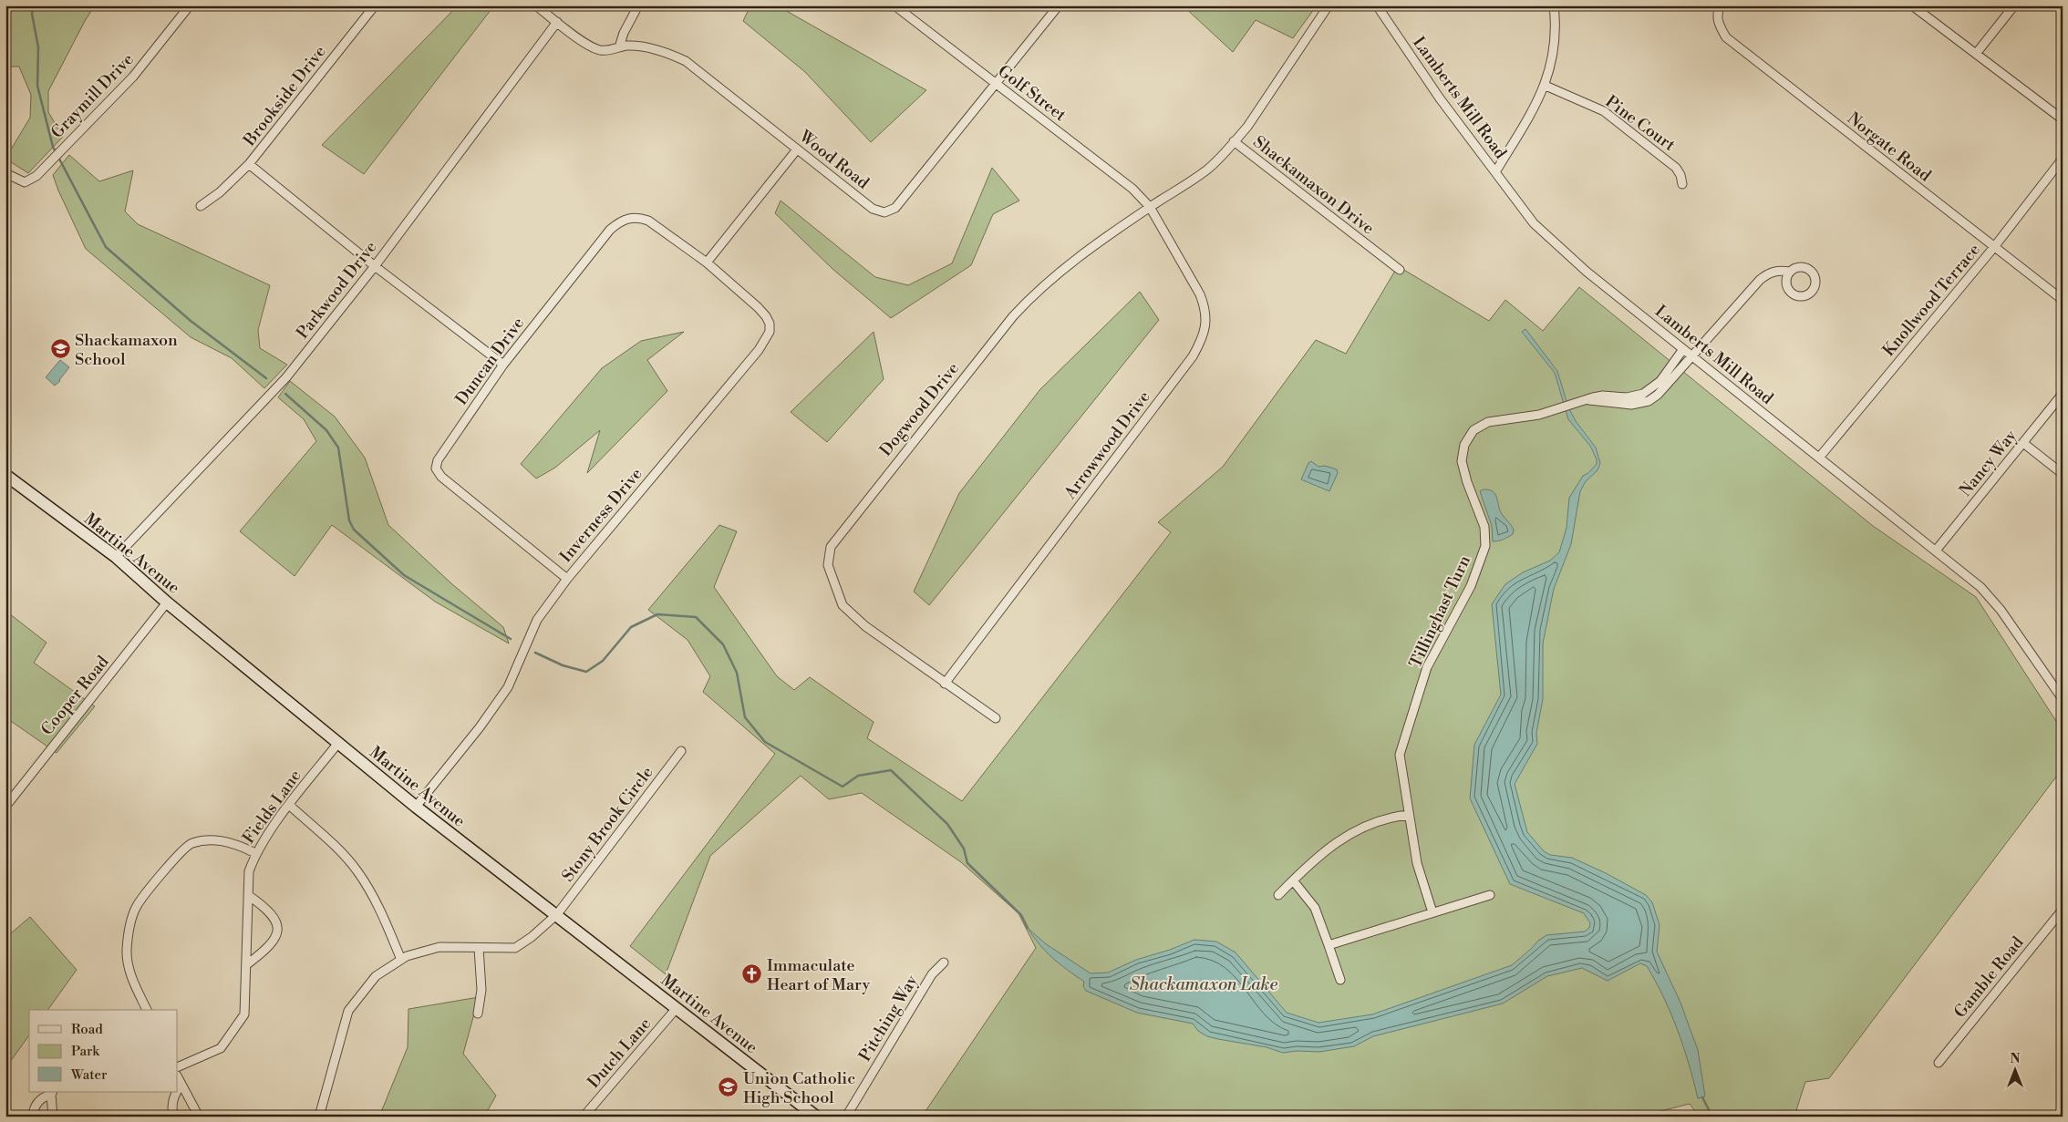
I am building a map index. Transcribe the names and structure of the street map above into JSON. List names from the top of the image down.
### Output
{
  "streets": {
    "main road": ["Martine Avenue"],
    "street": [
      "Golf Street",
      "Graymill Drive",
      "Brookside Drive",
      "Lamberts Mill Road",
      "Pine Court",
      "Norgate Road",
      "Wood Road",
      "Shackamaxon Drive",
      "Parkwood Drive",
      "Knollwood Terrace",
      "Duncan Drive",
      "Dogwood Drive",
      "Arrowwood Drive",
      "Nancy Way",
      "Inverness Drive",
      "Tillinghast Turn",
      "Cooper Road",
      "Fields Lane",
      "Stony Brook Circle",
      "Gamble Road",
      "Pitching Way",
      "Dutch Lane"
    ]
  },
  "crossings": [
    ["Golf Street", "Wood Road"],
    ["Golf Street", "Dogwood Drive"],
    ["Golf Street", "Arrowwood Drive"],
    ["Brookside Drive", "Parkwood Drive"],
    ["Brookside Drive", "Duncan Drive"],
    ["Lamberts Mill Road", "Knollwood Terrace"],
    ["Lamberts Mill Road", "Nancy Way"],
    ["Lamberts Mill Road", "Tillinghast Turn"],
    ["Norgate Road", "Knollwood Terrace"],
    ["Wood Road", "Parkwood Drive"],
    ["Shackamaxon Drive", "Dogwood Drive"],
    ["Parkwood Drive", "Martine Avenue"],
    ["Duncan Drive", "Inverness Drive"],
    ["Dogwood Drive", "Arrowwood Drive"],
    ["Inverness Drive", "Martine Avenue"],
    ["Martine Avenue", "Cooper Road"],
    ["Martine Avenue", "Fields Lane"],
    ["Martine Avenue", "Stony Brook Circle"],
    ["Martine Avenue", "Dutch Lane"]
  ],
  "water": ["Shackamaxon Lake"],
  "places": {
    "school or university": ["Shackamaxon School", "Union Catholic High School"],
    "church": ["Immaculate Heart of Mary"]
  },
  "legend": ["Road", "Park", "Water"],
  "north": "top"
}
